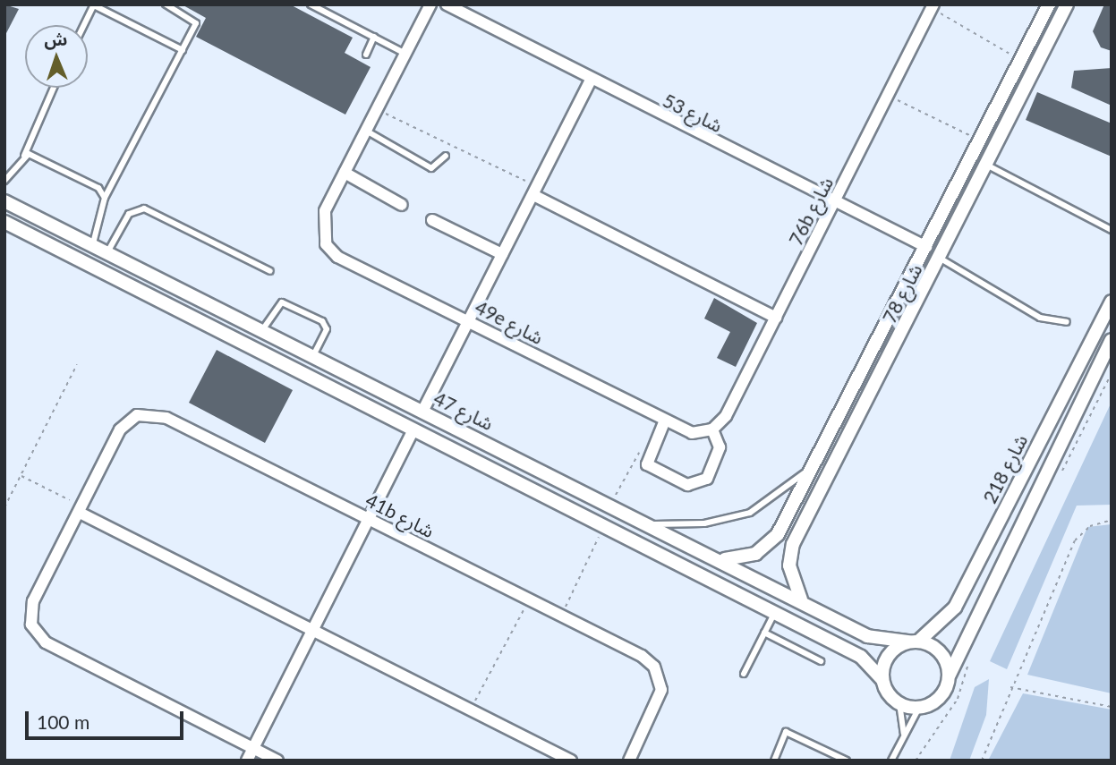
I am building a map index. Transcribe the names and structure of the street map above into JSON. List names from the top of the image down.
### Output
{
  "streets": {
    "street": [
      "شارع 53",
      "76b شارع",
      "شارع 78",
      "49e شارع",
      "شارع 47",
      "شارع 218",
      "41b شارع"
    ]
  },
  "crossings": [
    ["شارع 53", "76b شارع"],
    ["شارع 53", "شارع 78"],
    ["76b شارع", "49e شارع"],
    ["شارع 78", "شارع 47"],
    ["شارع 47", "شارع 218"]
  ],
  "scale_bar": "100 m",
  "north": "top"
}
